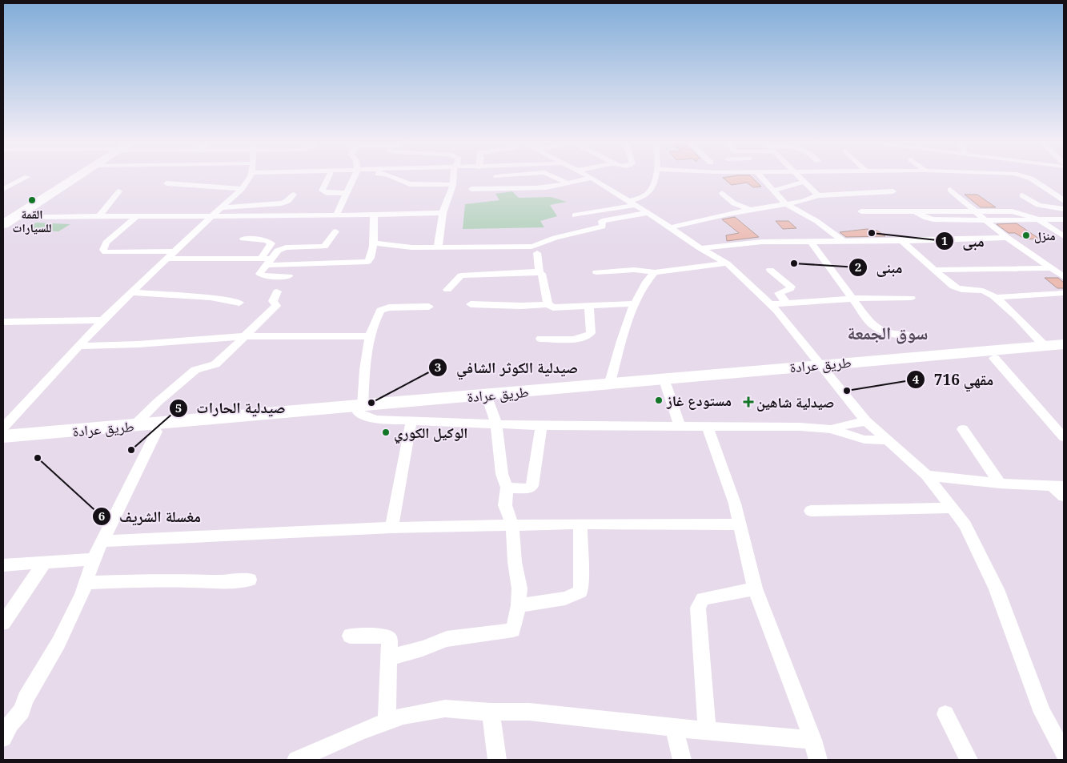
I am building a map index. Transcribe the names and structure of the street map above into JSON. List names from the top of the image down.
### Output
{
  "streets": {
    "main road": ["طريق عرادة"]
  },
  "districts": ["سوق الجمعة"],
  "places": {
    "other": [
      "القمة للسيارات",
      "مبى",
      "منزل",
      "مبنى",
      "مقهي 716",
      "مستودع غاز",
      "صيدلية الكوثر الشافي",
      "الوكيل الكوري",
      "صيدلية الحارات",
      "مغسلة الشريف"
    ],
    "health": ["صيدلية شاهين"]
  }
}
